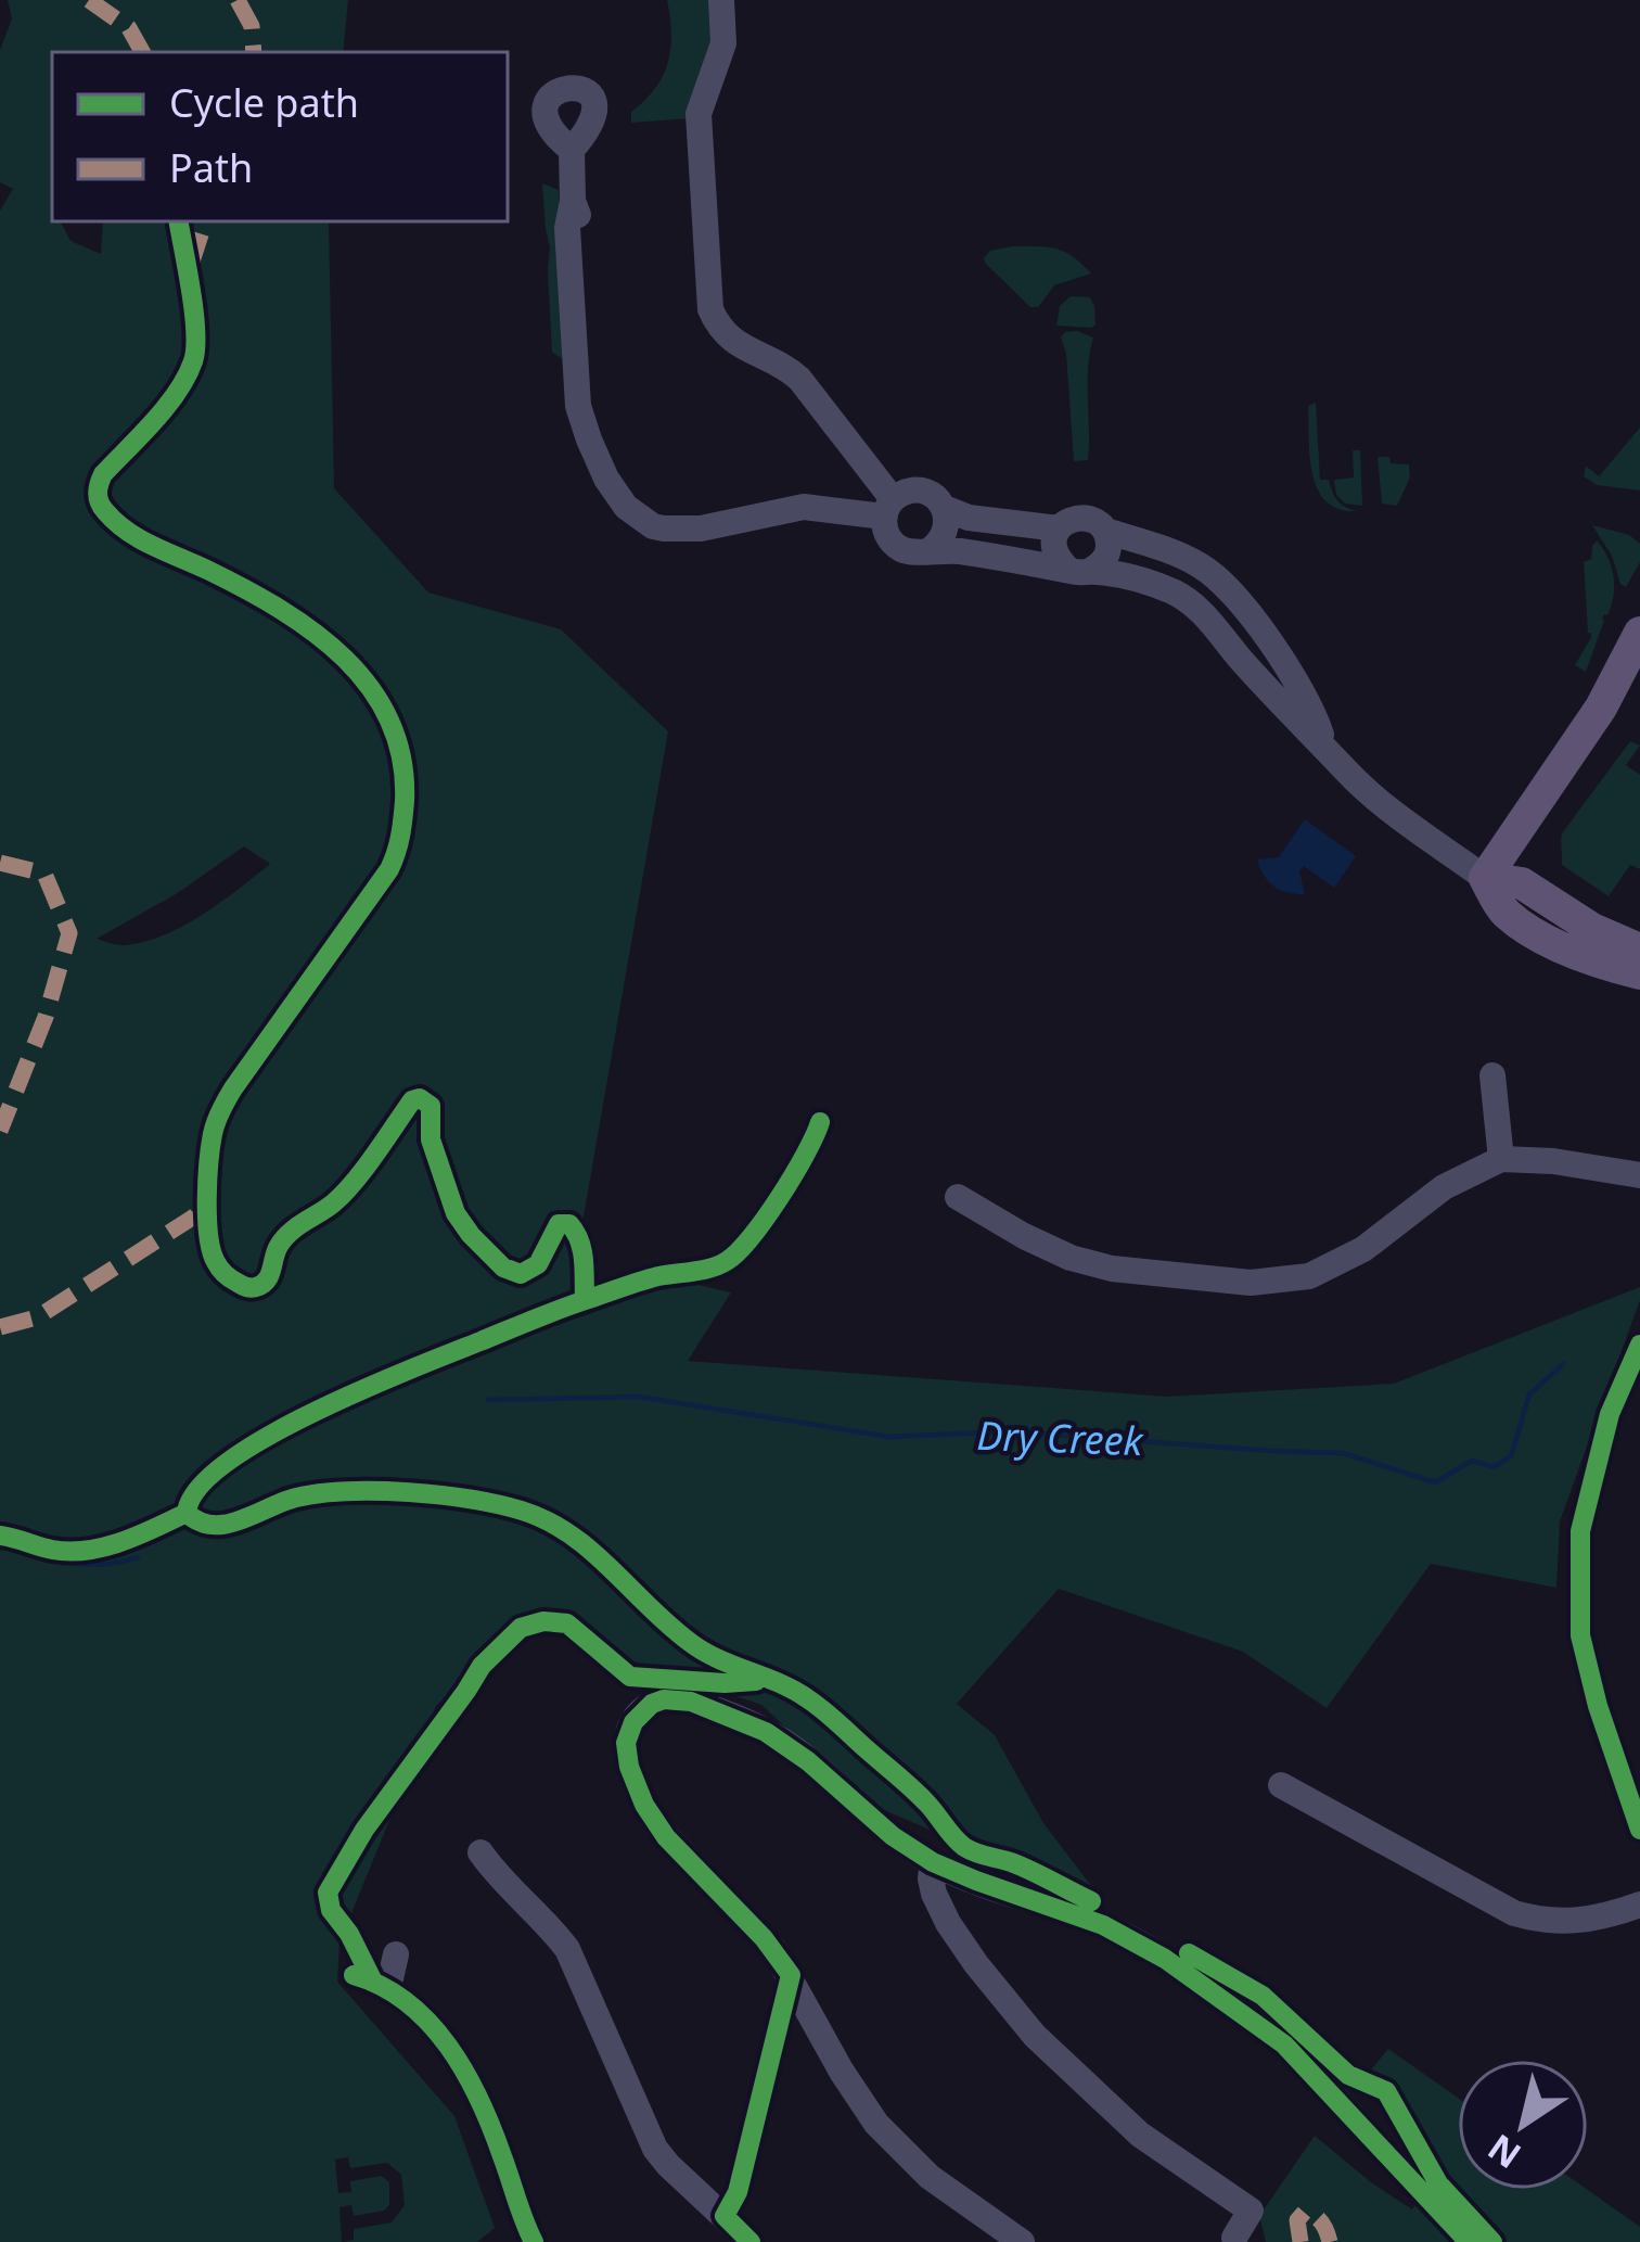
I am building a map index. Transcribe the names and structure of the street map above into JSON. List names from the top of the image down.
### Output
{
  "water": ["Dry Creek"],
  "legend": ["Cycle path", "Path"],
  "north": "bottom left"
}
